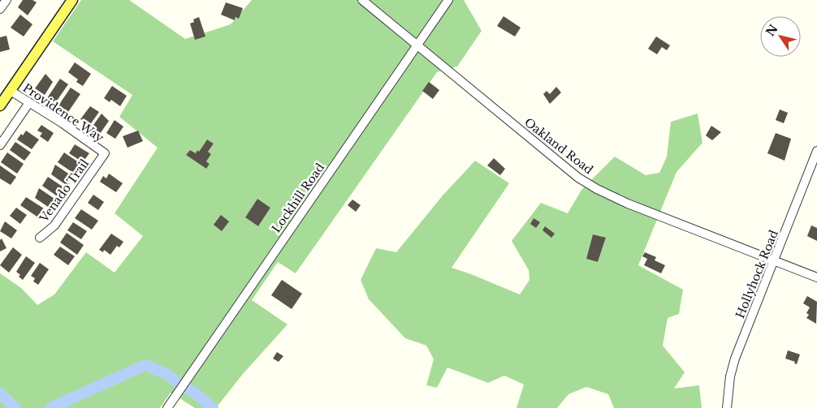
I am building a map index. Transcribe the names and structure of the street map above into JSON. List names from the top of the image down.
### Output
{
  "streets": {
    "street": [
      "Providence Way",
      "Oakland Road",
      "Venado Trail",
      "Lockhill Road",
      "Hollyhock Road"
    ]
  },
  "crossings": [
    ["Providence Way", "Venado Trail"],
    ["Oakland Road", "Lockhill Road"],
    ["Oakland Road", "Hollyhock Road"]
  ],
  "north": "top left"
}
